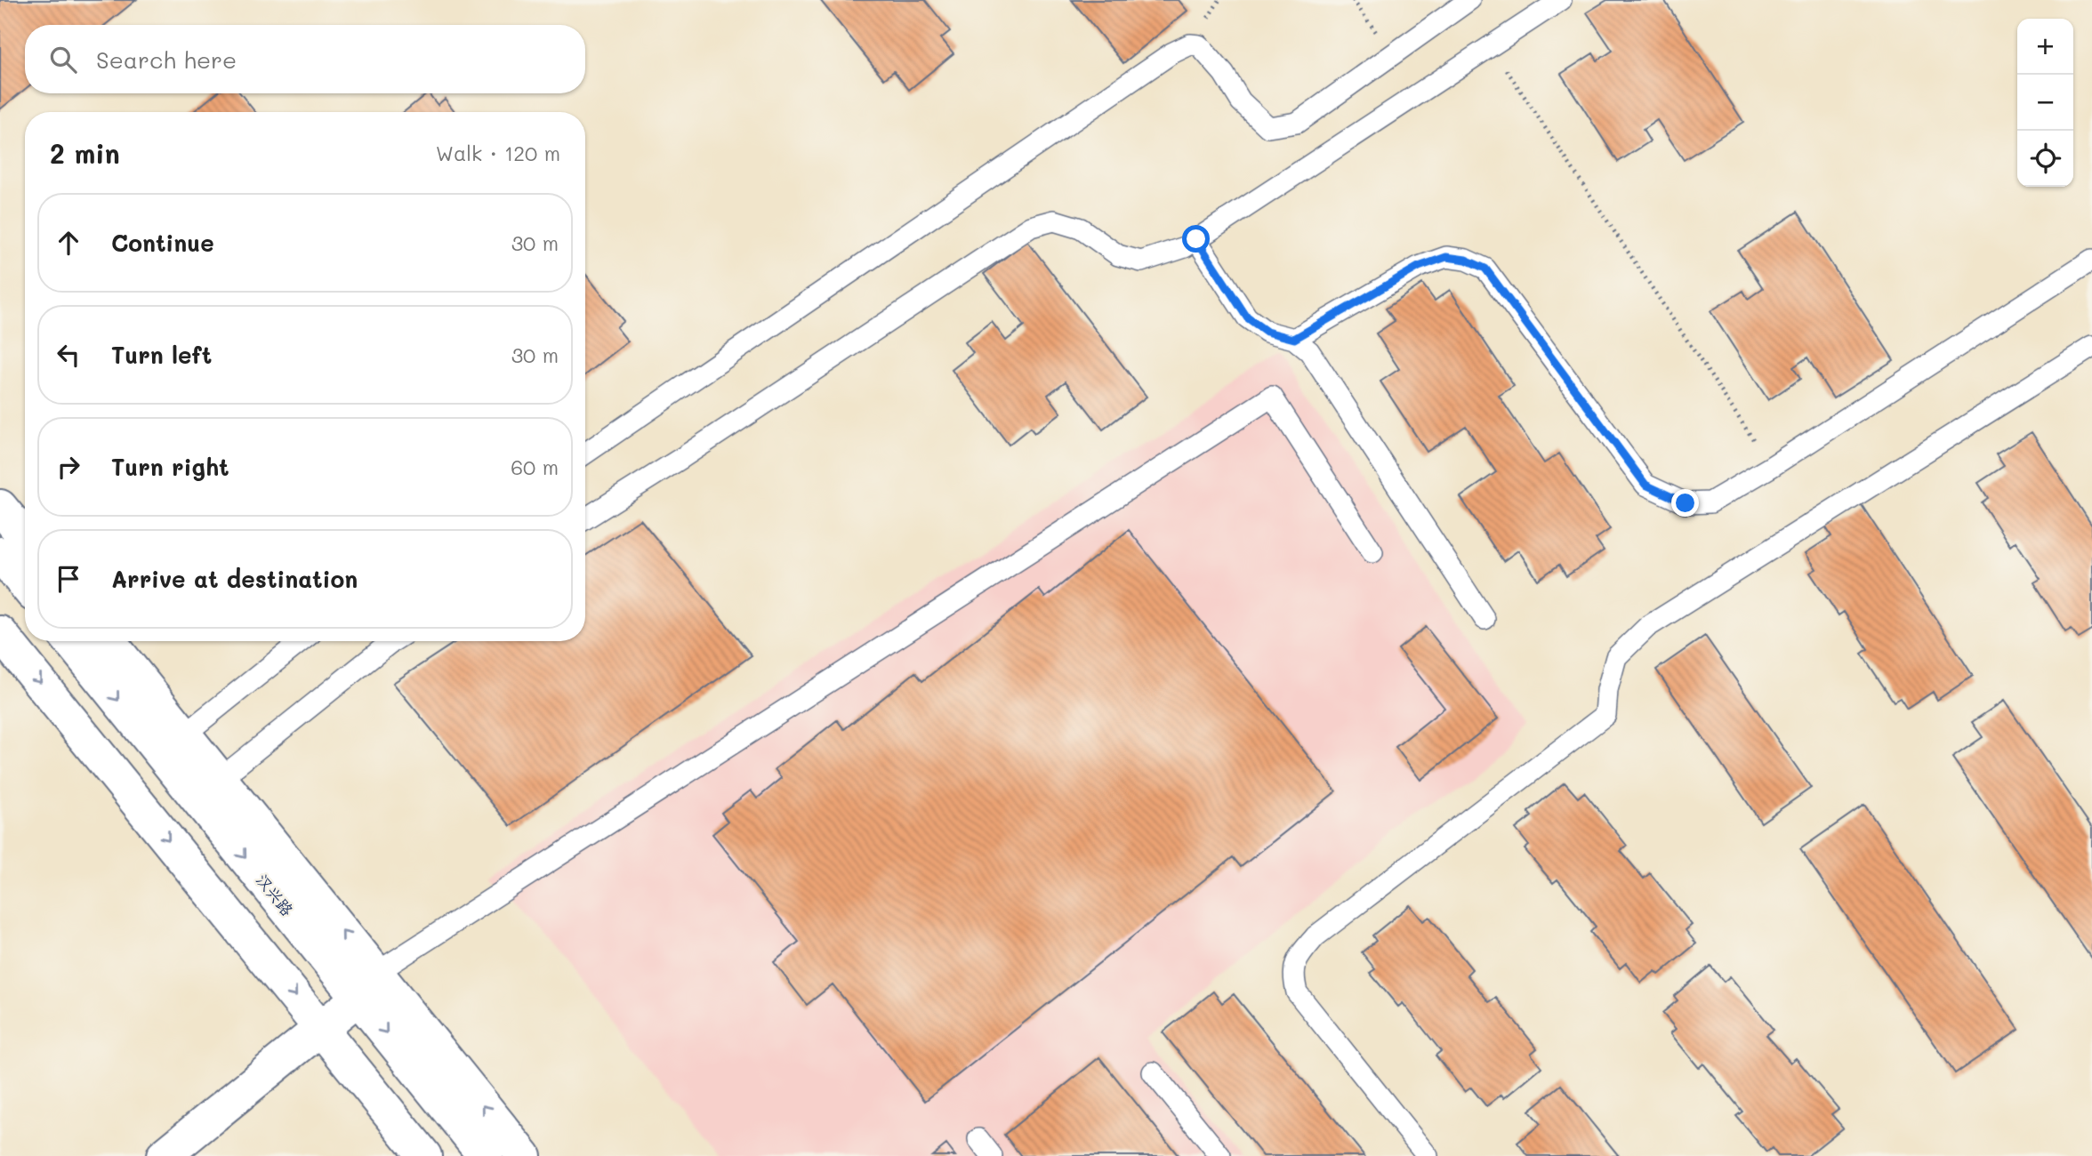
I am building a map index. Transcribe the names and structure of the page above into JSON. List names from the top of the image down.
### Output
{
  "streets": {
    "street": ["汉兴路"]
  },
  "page": {
    "map_buttons": ["+", "−"],
    "search": "Search here",
    "heading": ["2 min", "Walk · 120 m"],
    "list": [
      ["Continue", "30 m"],
      ["Turn left", "30 m"],
      ["Turn right", "60 m"],
      "Arrive at destination"
    ]
  }
}
